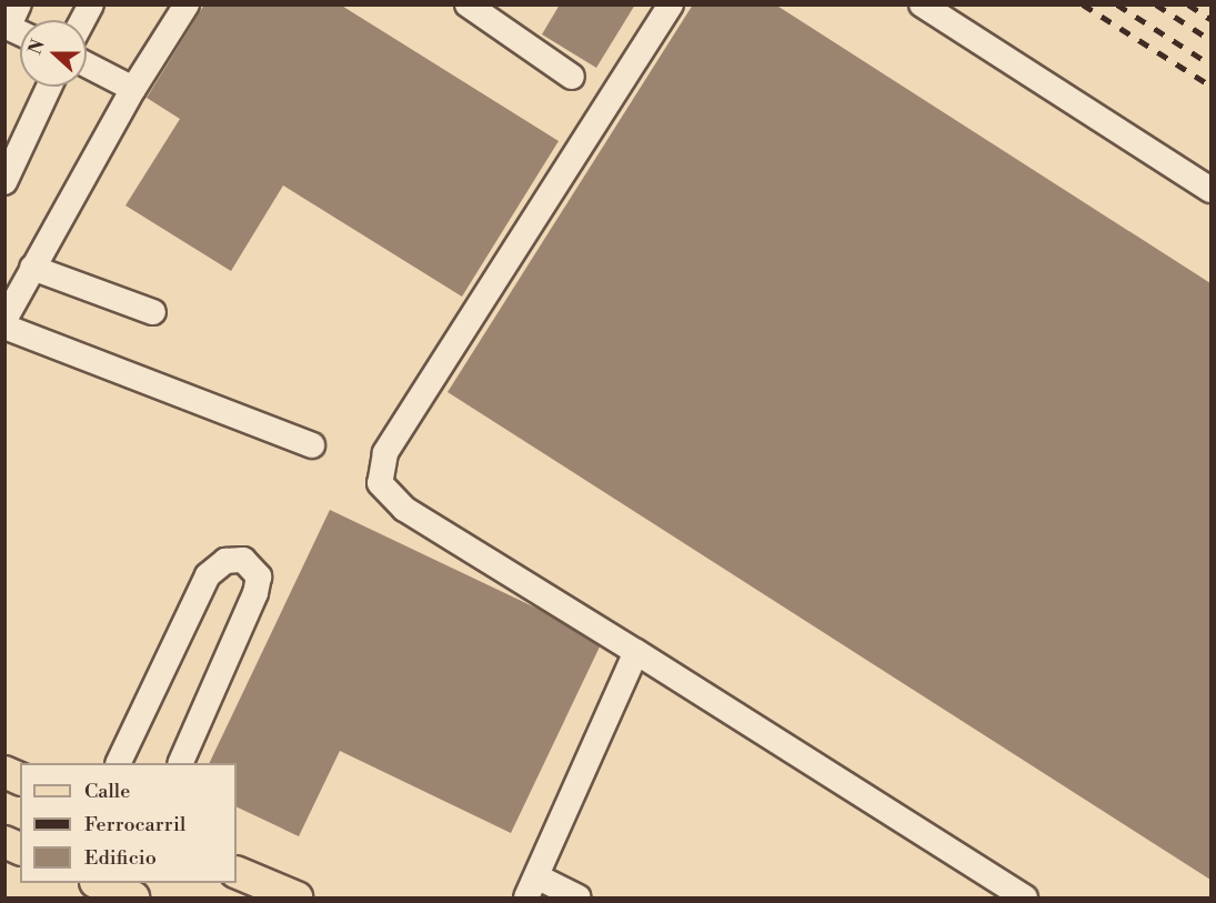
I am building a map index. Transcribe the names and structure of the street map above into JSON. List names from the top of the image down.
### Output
{
  "legend": ["Calle", "Ferrocarril", "Edificio"],
  "north": "left"
}
